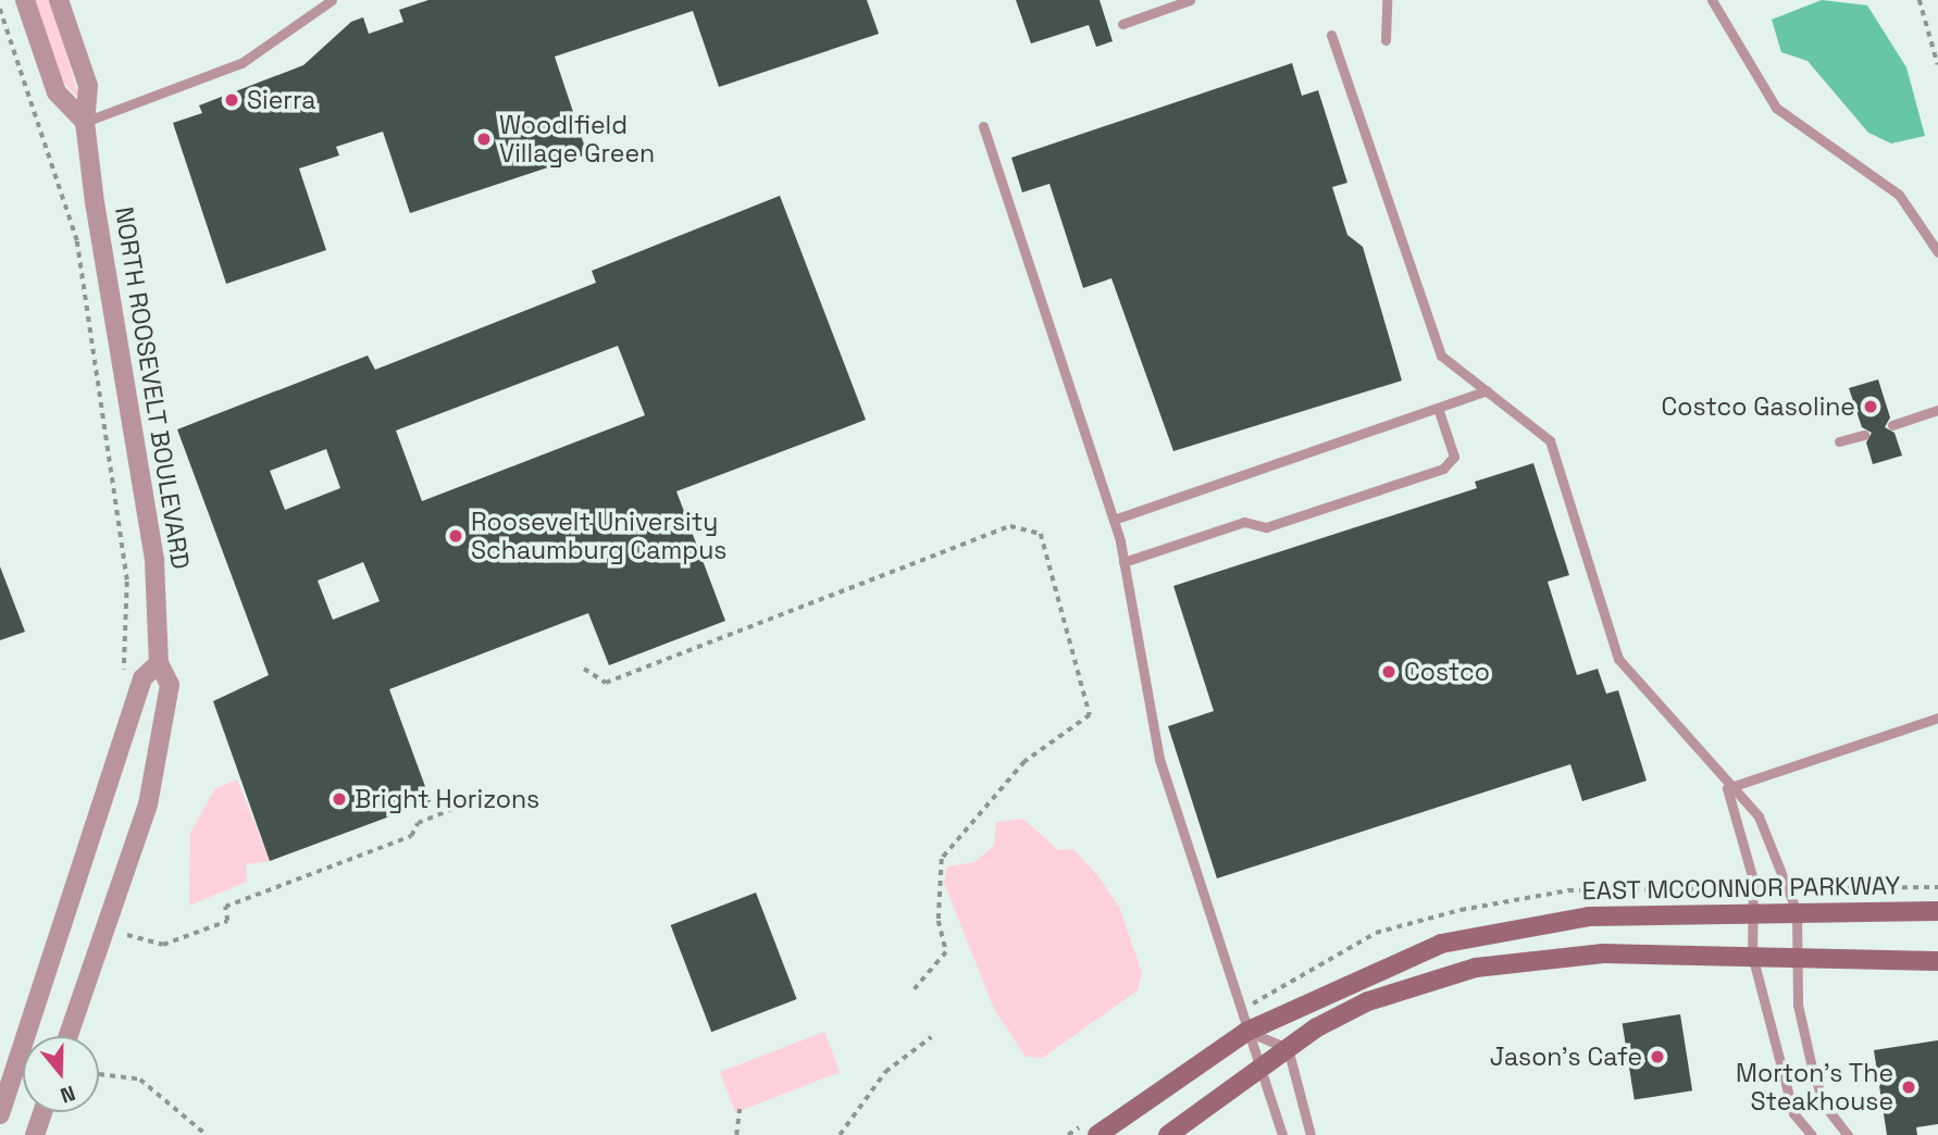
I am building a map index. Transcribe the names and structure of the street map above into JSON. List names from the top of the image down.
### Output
{
  "streets": {
    "street": ["NORTH ROOSEVELT BOULEVARD", "EAST MCCONNOR PARKWAY"]
  },
  "places": [
    "Sierra",
    "Woodlfield Village Green",
    "Costco Gasoline",
    "Roosevelt University Schaumburg Campus",
    "Costco",
    "Bright Horizons",
    "Jason's Cafe",
    "Morton's The Steakhouse"
  ],
  "north": "bottom"
}
